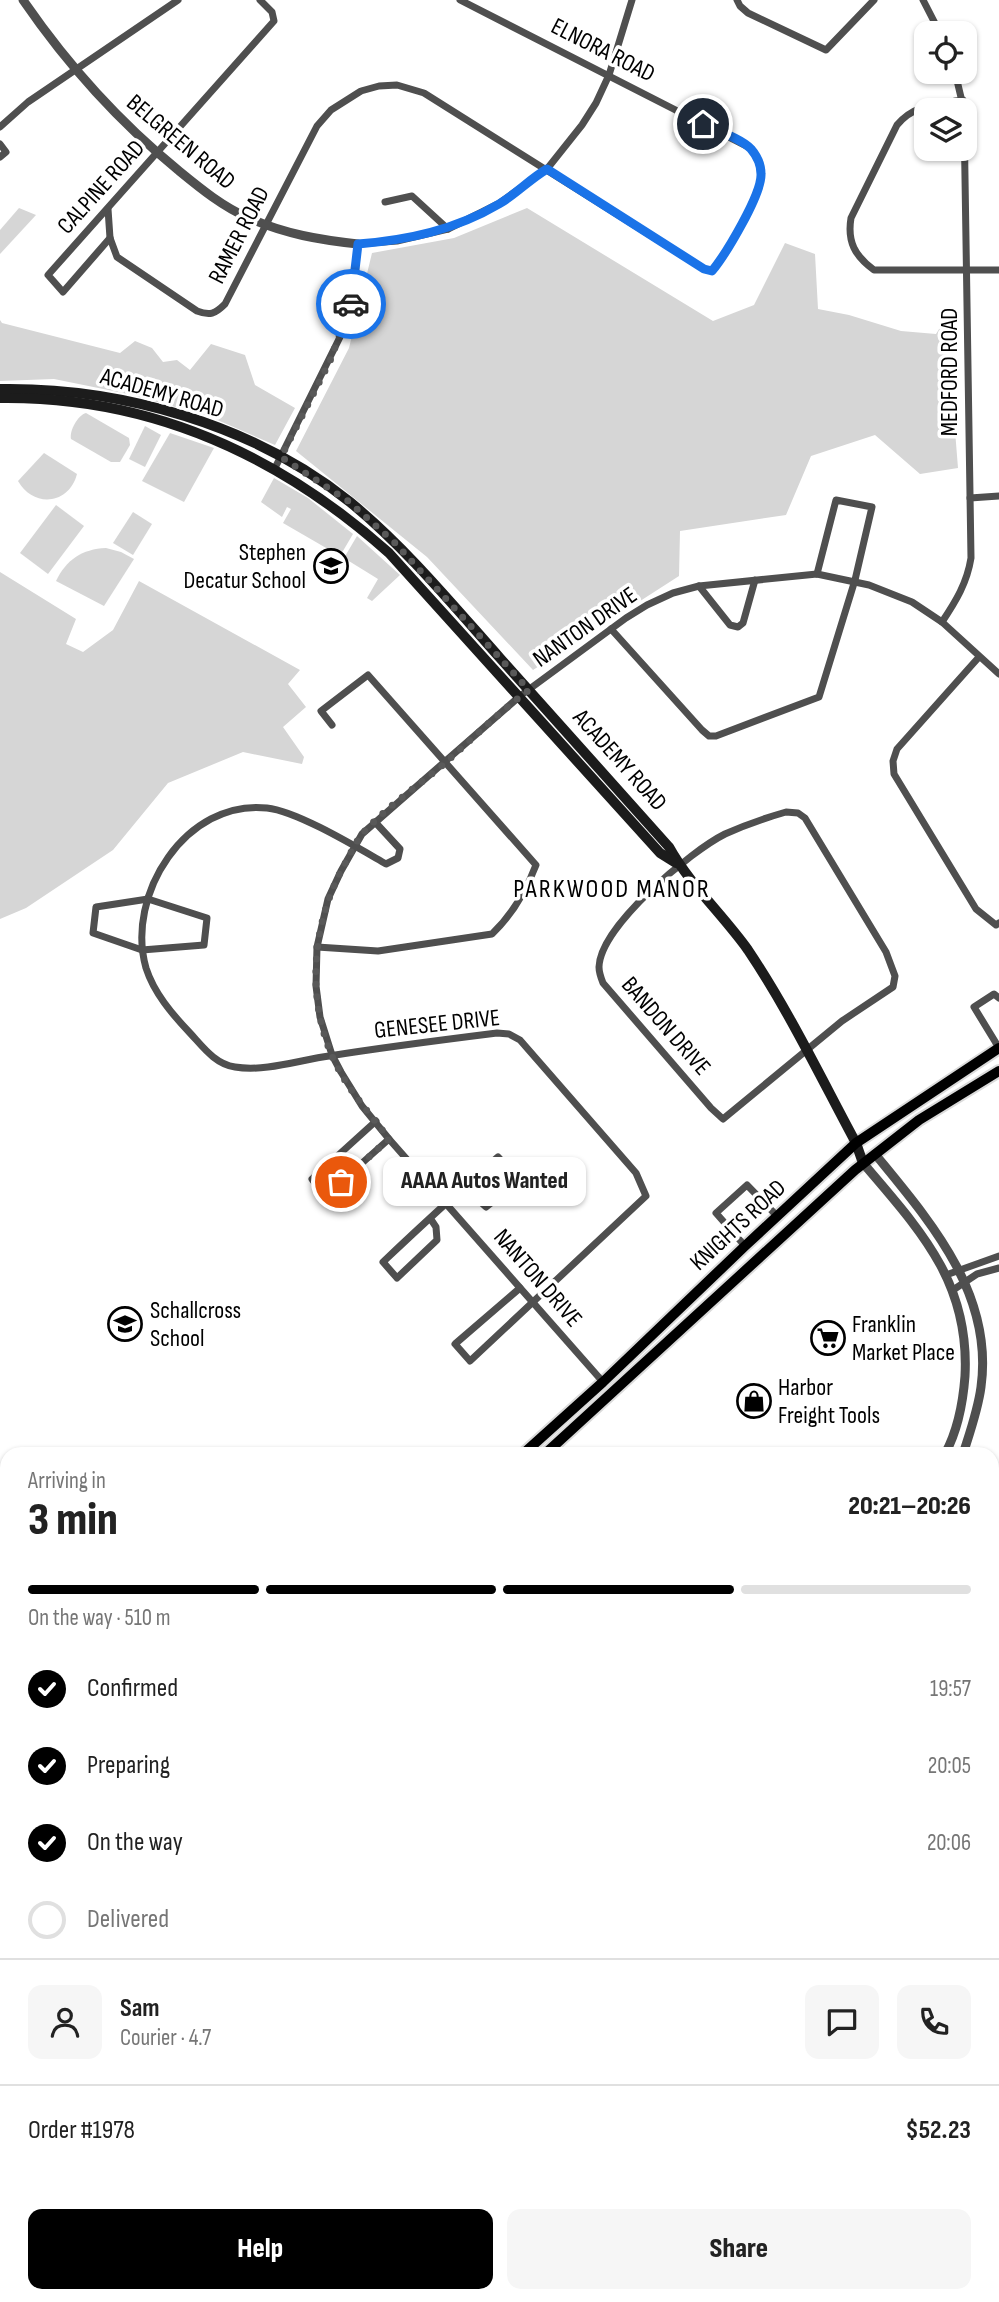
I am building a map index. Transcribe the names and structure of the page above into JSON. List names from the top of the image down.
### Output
{
  "streets": {
    "main road": ["ACADEMY ROAD", "KNIGHTS ROAD"],
    "street": [
      "ELNORA ROAD",
      "BELGREEN ROAD",
      "CALPINE ROAD",
      "RAMER ROAD",
      "MEDFORD ROAD",
      "NANTON DRIVE",
      "GENESEE DRIVE",
      "BANDON DRIVE"
    ]
  },
  "crossings": [
    ["ELNORA ROAD", "RAMER ROAD"],
    ["BELGREEN ROAD", "CALPINE ROAD"],
    ["BELGREEN ROAD", "RAMER ROAD"],
    ["CALPINE ROAD", "RAMER ROAD"],
    ["MEDFORD ROAD", "NANTON DRIVE"],
    ["ACADEMY ROAD", "NANTON DRIVE"],
    ["ACADEMY ROAD", "BANDON DRIVE"],
    ["ACADEMY ROAD", "KNIGHTS ROAD"],
    ["NANTON DRIVE", "GENESEE DRIVE"],
    ["NANTON DRIVE", "KNIGHTS ROAD"]
  ],
  "districts": ["PARKWOOD MANOR"],
  "places": {
    "school or university": ["Stephen Decatur School", "Schallcross School"],
    "other": ["AAAA Autos Wanted"],
    "supermarket": ["Franklin Market Place"],
    "shop": ["Harbor Freight Tools"]
  },
  "page": {
    "bubble": "AAAA Autos Wanted",
    "heading": ["3 min", "Arriving in", "20:21–20:26"],
    "panel": [
      "Sam",
      "Courier · 4.7",
      "Order #1978",
      "$52.23"
    ],
    "bar": "On the way · 510 m",
    "list": [
      ["Confirmed", "19:57"],
      ["Preparing", "20:05"],
      ["On the way", "20:06"],
      "Delivered"
    ],
    "buttons": ["Help", "Share"]
  }
}
